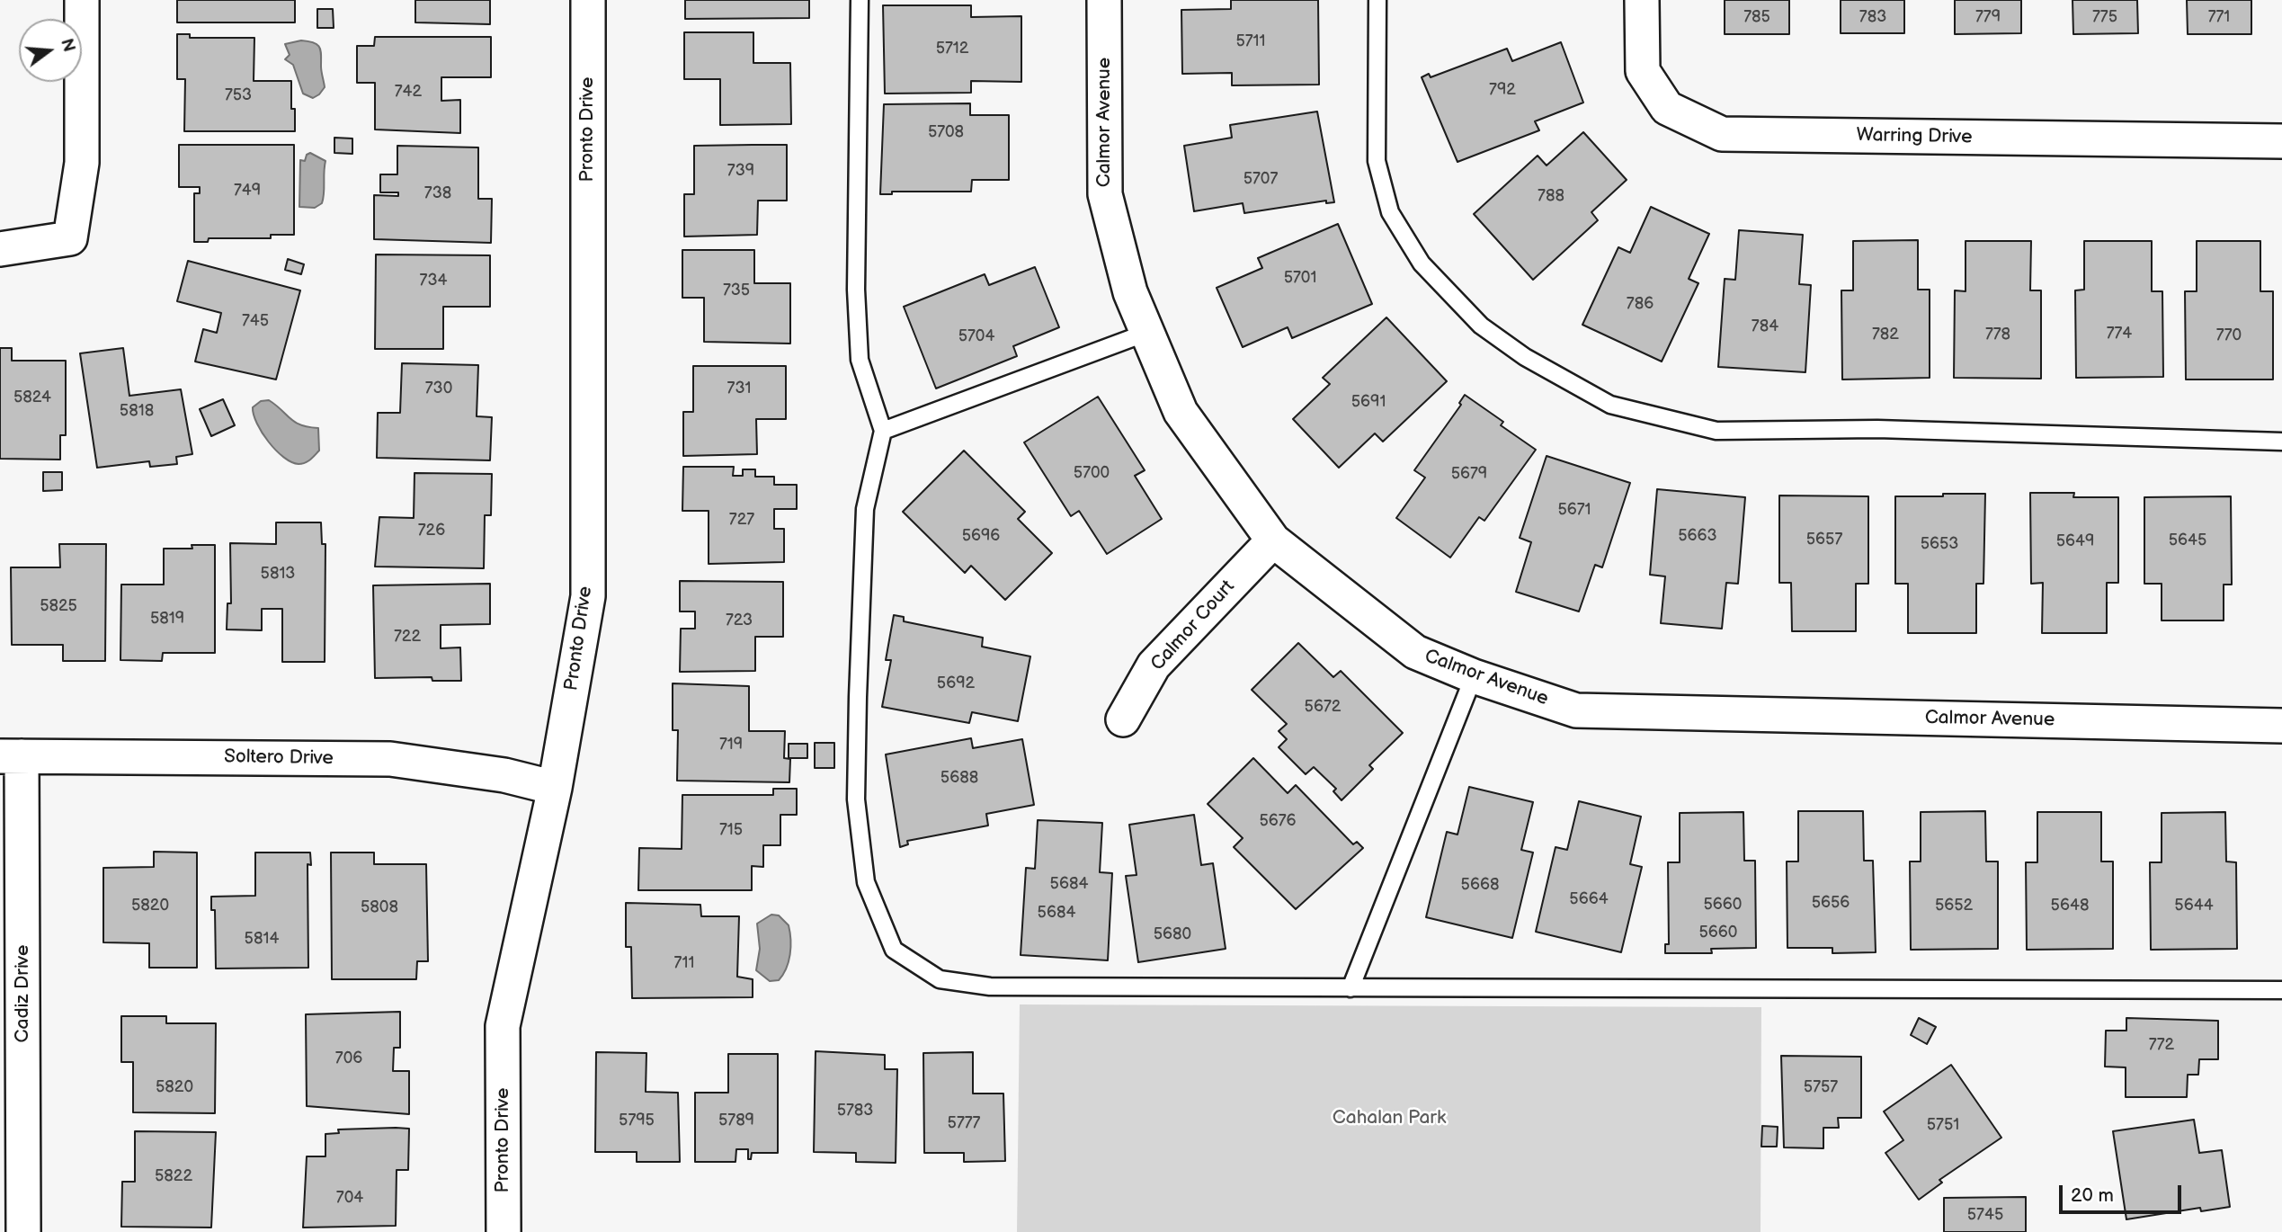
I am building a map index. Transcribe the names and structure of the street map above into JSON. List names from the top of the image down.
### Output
{
  "streets": {
    "street": [
      "Calmor Avenue",
      "Pronto Drive",
      "Warring Drive",
      "Calmor Court",
      "Soltero Drive",
      "Cadiz Drive"
    ]
  },
  "crossings": [
    ["Calmor Avenue", "Calmor Court"],
    ["Pronto Drive", "Soltero Drive"],
    ["Soltero Drive", "Cadiz Drive"]
  ],
  "parks": ["Cahalan Park"],
  "house_numbers": [
    "785",
    "783",
    "779",
    "775",
    "771",
    "5711",
    "5712",
    "792",
    "742",
    "753",
    "5708",
    "739",
    "5707",
    "749",
    "738",
    "788",
    "5701",
    "734",
    "735",
    "786",
    "745",
    "784",
    "774",
    "782",
    "778",
    "770",
    "5704",
    "730",
    "731",
    "5824",
    "5691",
    "5818",
    "5700",
    "5679",
    "5671",
    "727",
    "726",
    "5696",
    "5663",
    "5657",
    "5645",
    "5649",
    "5653",
    "5813",
    "5825",
    "5819",
    "723",
    "722",
    "5692",
    "5672",
    "719",
    "5688",
    "5676",
    "715",
    "5684",
    "5668",
    "5664",
    "5656",
    "5660",
    "5820",
    "5652",
    "5648",
    "5644",
    "5808",
    "5684",
    "5660",
    "5680",
    "5814",
    "711",
    "772",
    "706",
    "5820",
    "5757",
    "5783",
    "5795",
    "5789",
    "5777",
    "5751",
    "5822",
    "704",
    "5745"
  ],
  "scale_bar": "20 m",
  "north": "right"
}
